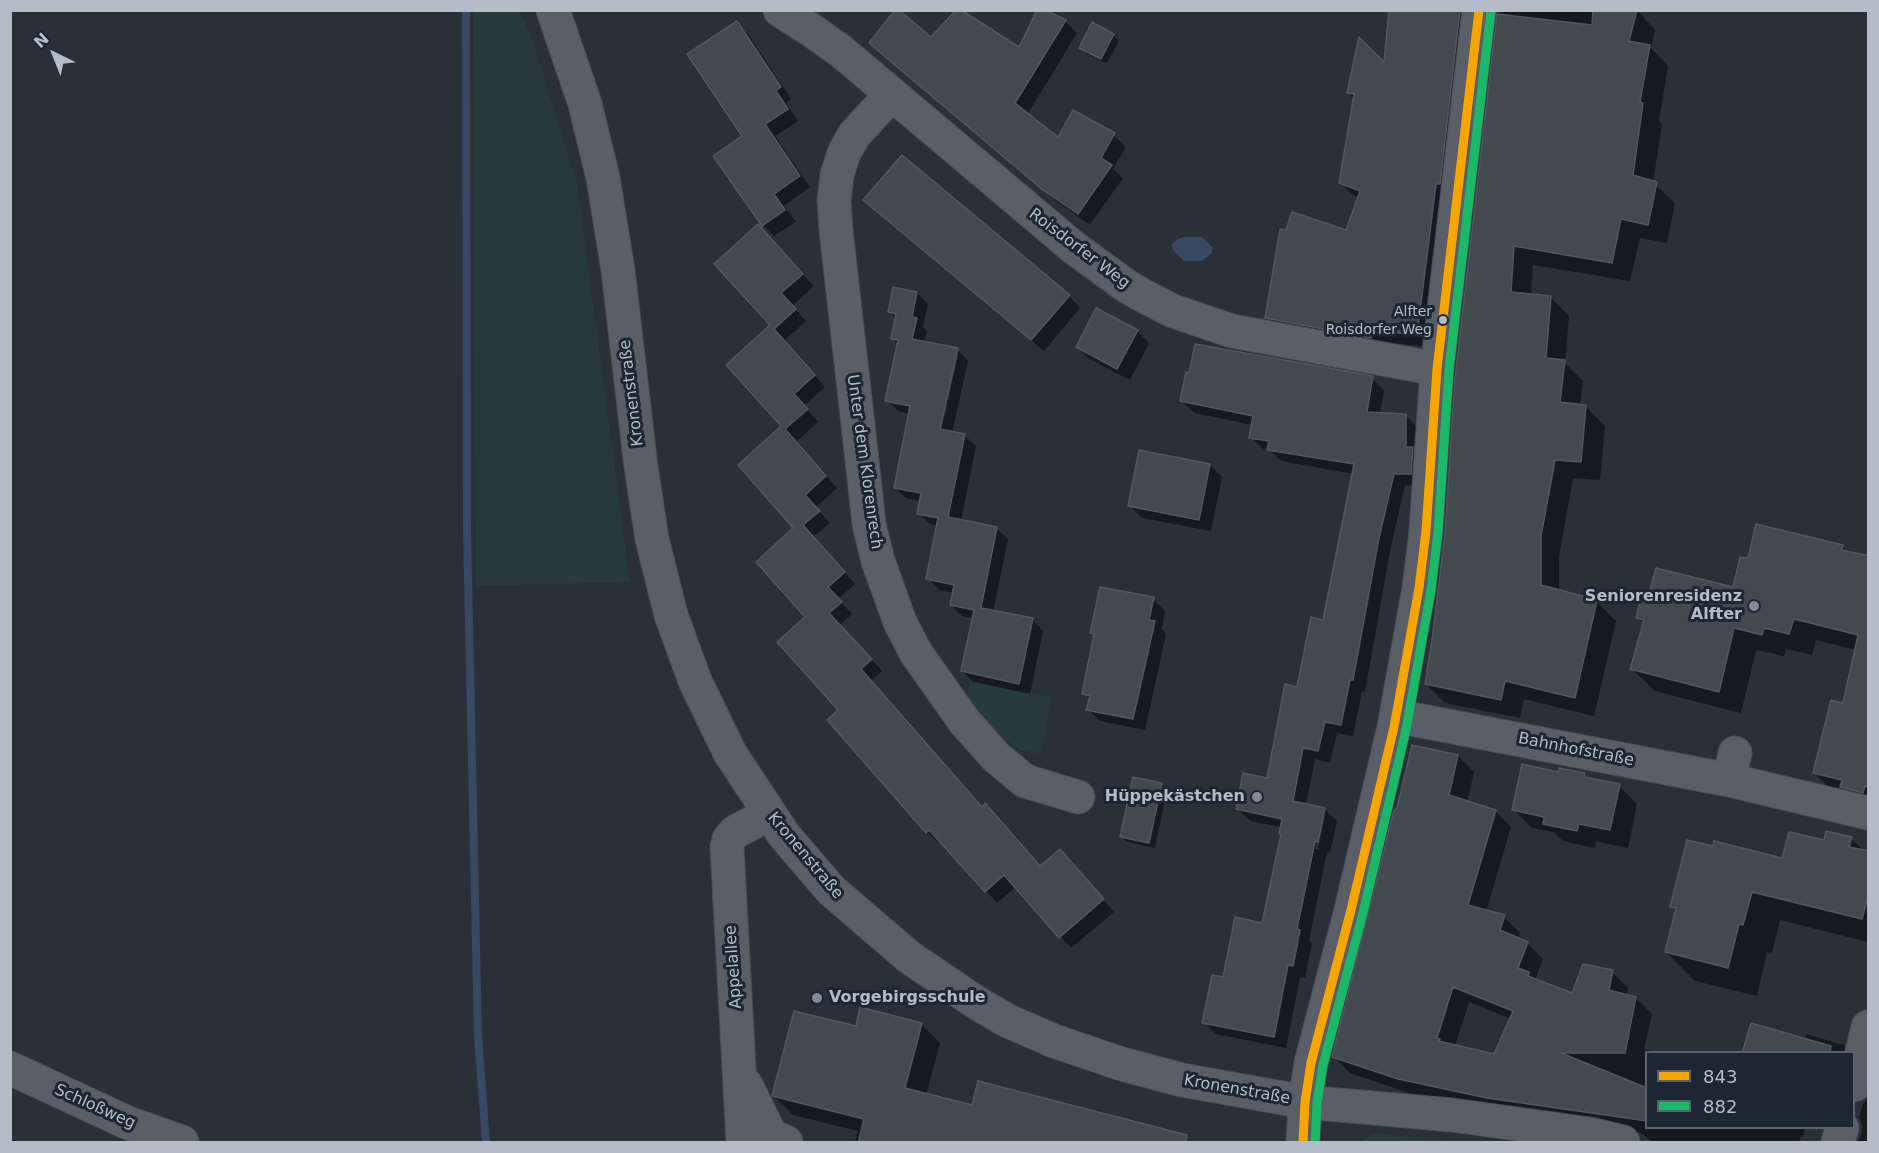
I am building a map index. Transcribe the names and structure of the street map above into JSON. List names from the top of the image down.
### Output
{
  "streets": {
    "street": [
      "Roisdorfer Weg",
      "Kronenstraße",
      "Unter dem Klorenrech",
      "Bahnhofstraße",
      "Appelallee",
      "Schloßweg"
    ]
  },
  "crossings": [
    ["Roisdorfer Weg", "Unter dem Klorenrech"],
    ["Kronenstraße", "Appelallee"]
  ],
  "places": [
    "Alfter Roisdorfer Weg",
    "Seniorenresidenz Alfter",
    "Hüppekästchen",
    "Vorgebirgsschule"
  ],
  "lines": ["transit line 843", "transit line 882"],
  "legend": ["843", "882"],
  "north": "top left"
}
